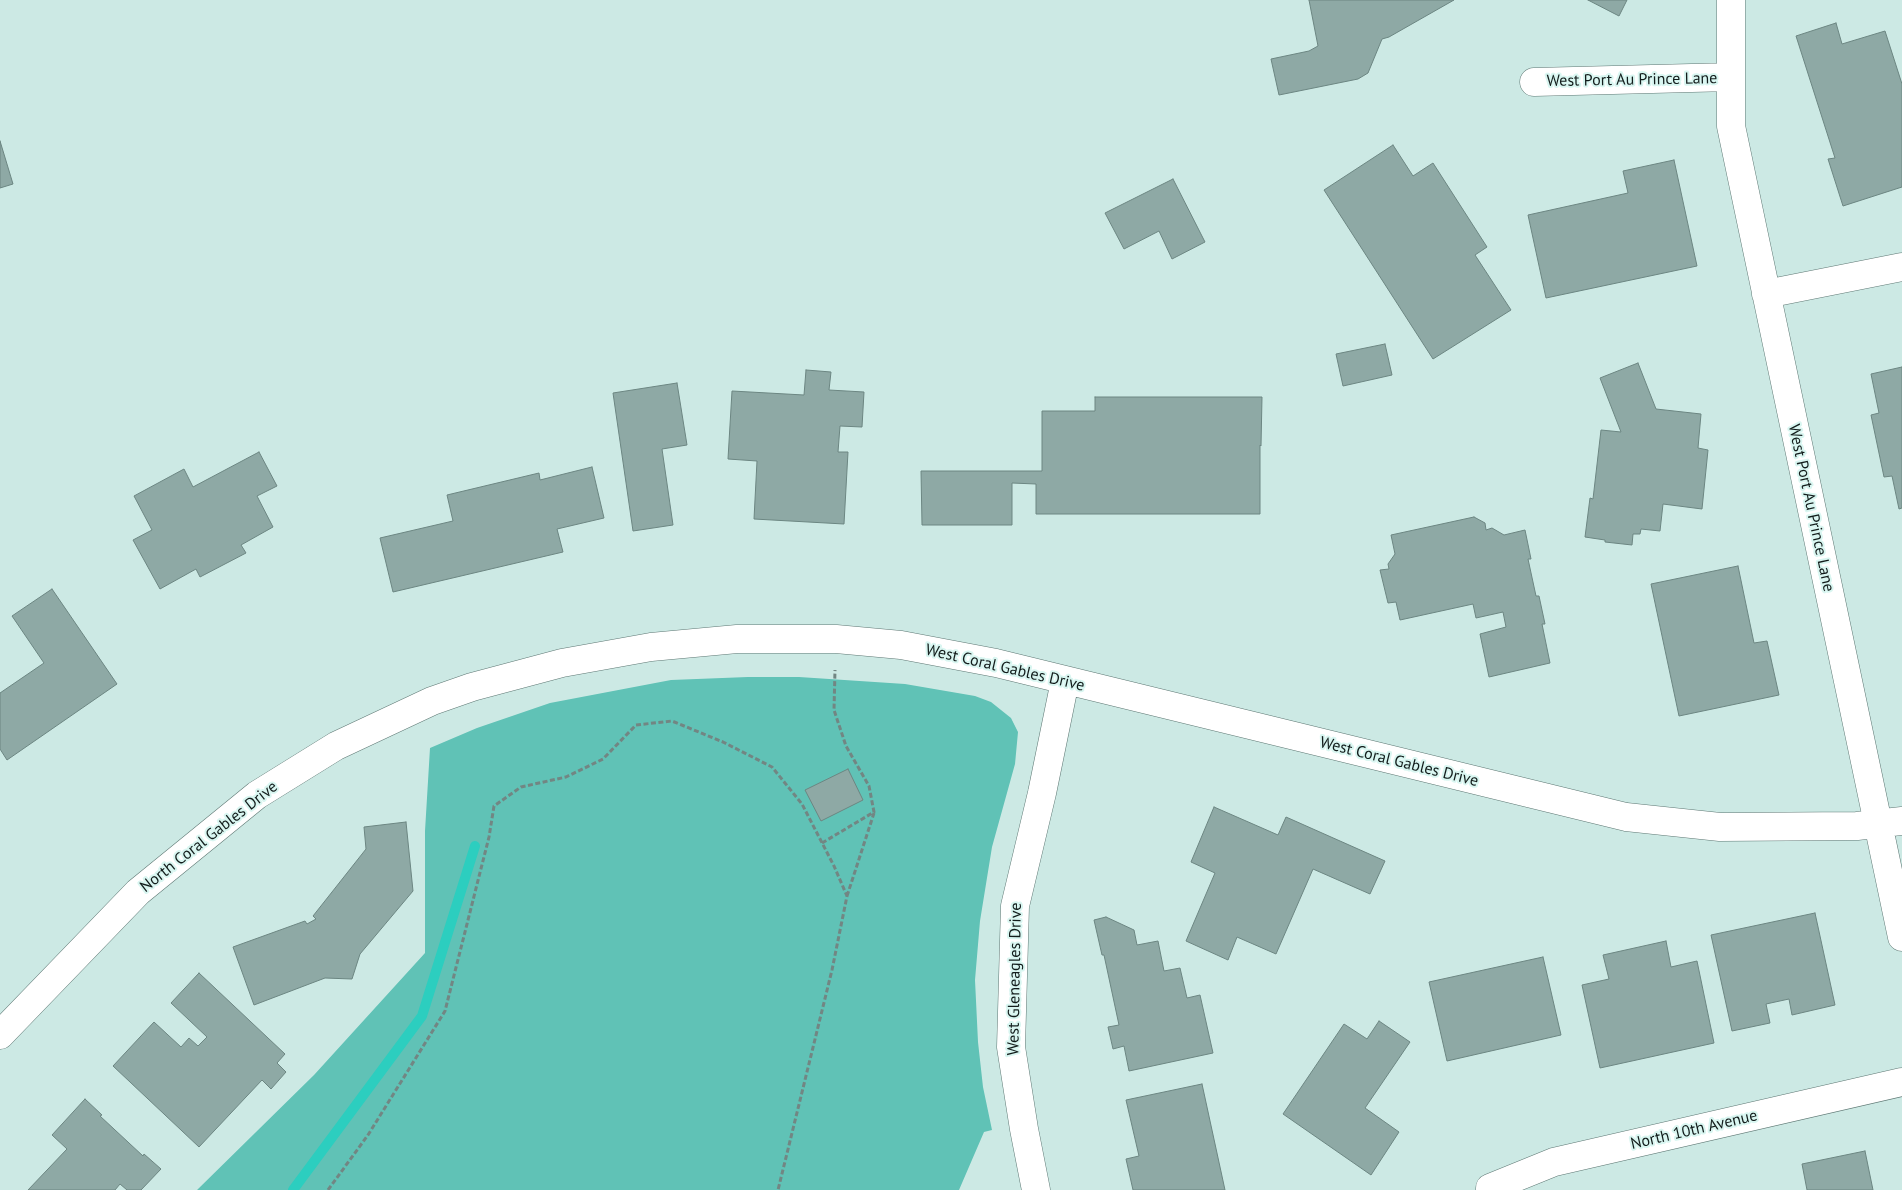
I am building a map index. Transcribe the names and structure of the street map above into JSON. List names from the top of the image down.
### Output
{
  "streets": {
    "street": [
      "West Port Au Prince Lane",
      "West Coral Gables Drive",
      "North Coral Gables Drive",
      "West Gleneagles Drive",
      "North 10th Avenue"
    ]
  },
  "crossings": [
    ["West Port Au Prince Lane", "West Coral Gables Drive"],
    ["West Coral Gables Drive", "North Coral Gables Drive"],
    ["West Coral Gables Drive", "West Gleneagles Drive"]
  ]
}
